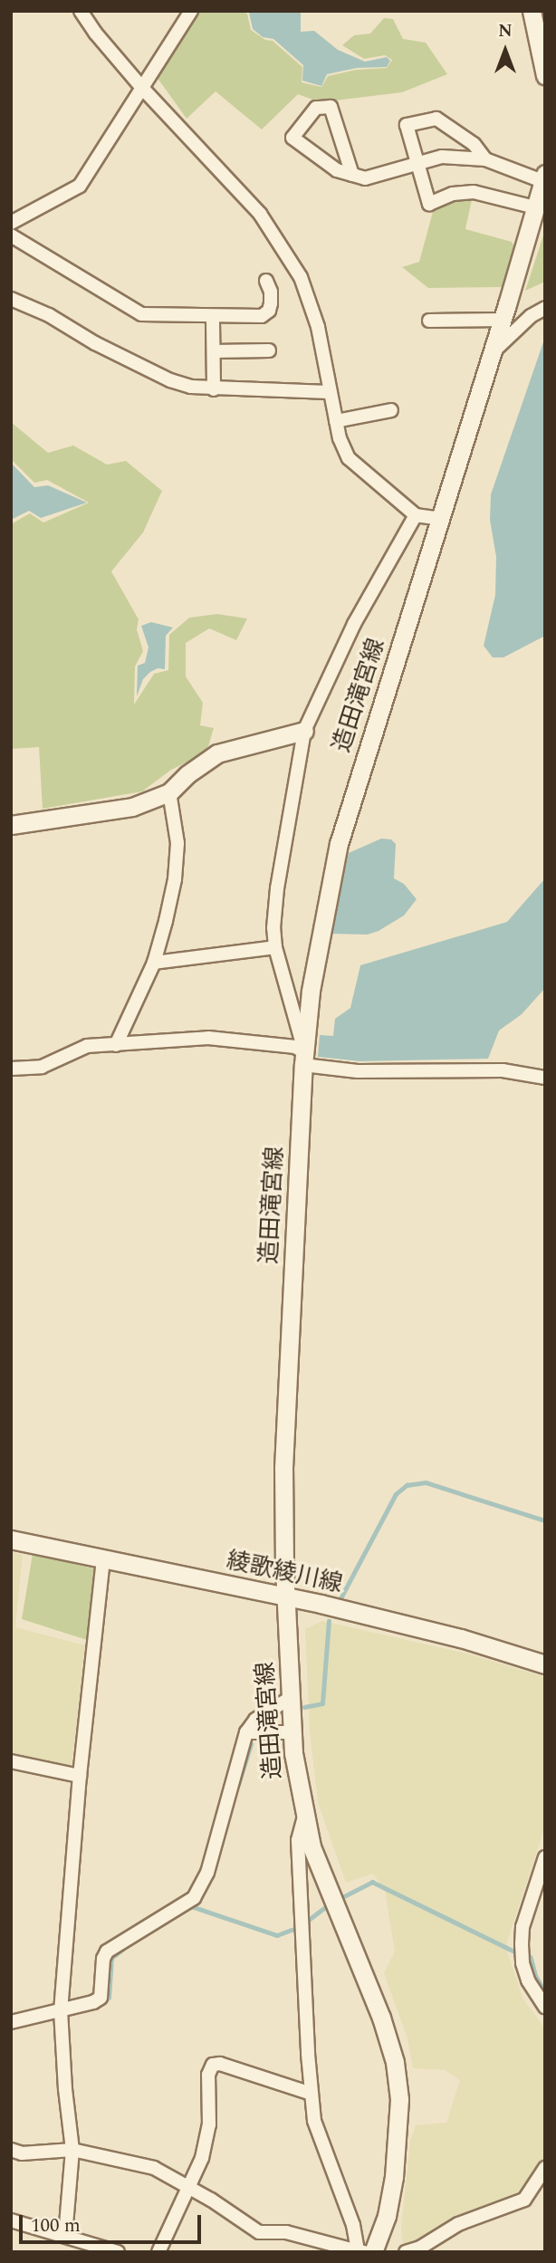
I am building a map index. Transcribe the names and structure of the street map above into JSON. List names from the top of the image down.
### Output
{
  "streets": {
    "main road": ["造田滝宮線", "綾歌綾川線"]
  },
  "crossings": [
    ["造田滝宮線", "綾歌綾川線"]
  ],
  "scale_bar": "100 m",
  "north": "top"
}
